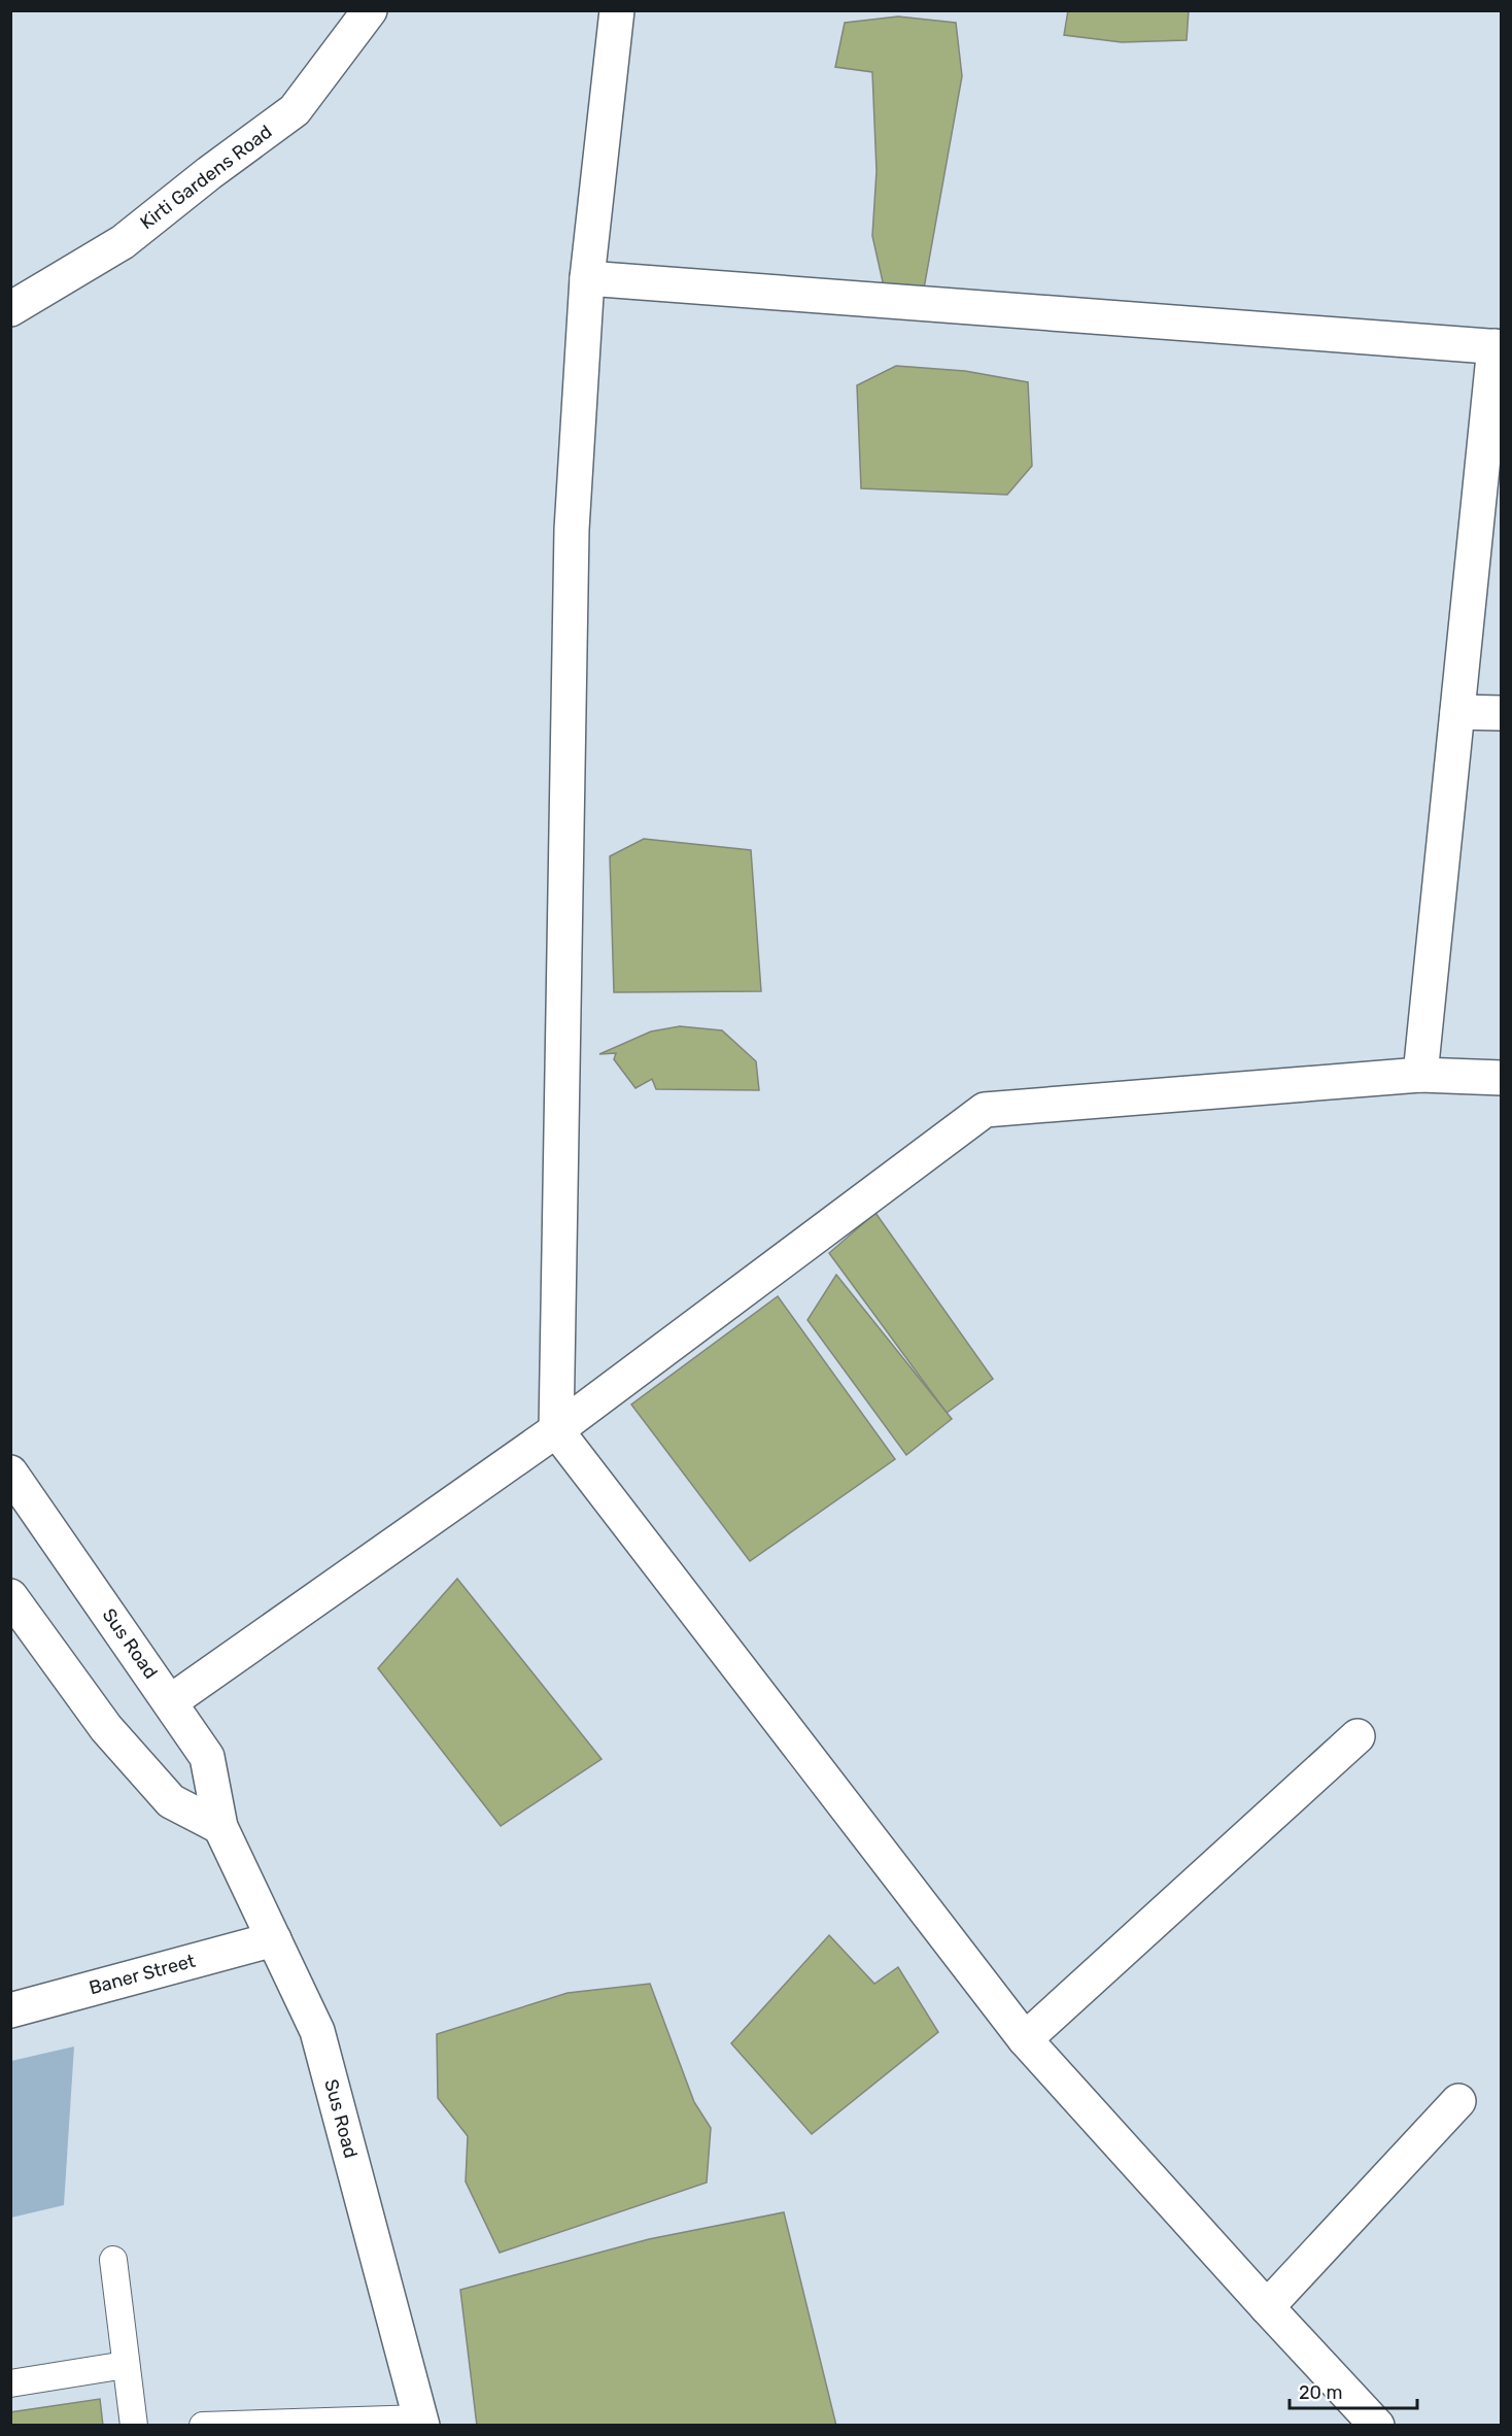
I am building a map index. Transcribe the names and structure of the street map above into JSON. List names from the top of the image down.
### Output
{
  "streets": {
    "street": ["Kirti Gardens Road", "Sus Road", "Baner Street"]
  },
  "crossings": [
    ["Sus Road", "Baner Street"]
  ],
  "scale_bar": "20 m"
}
